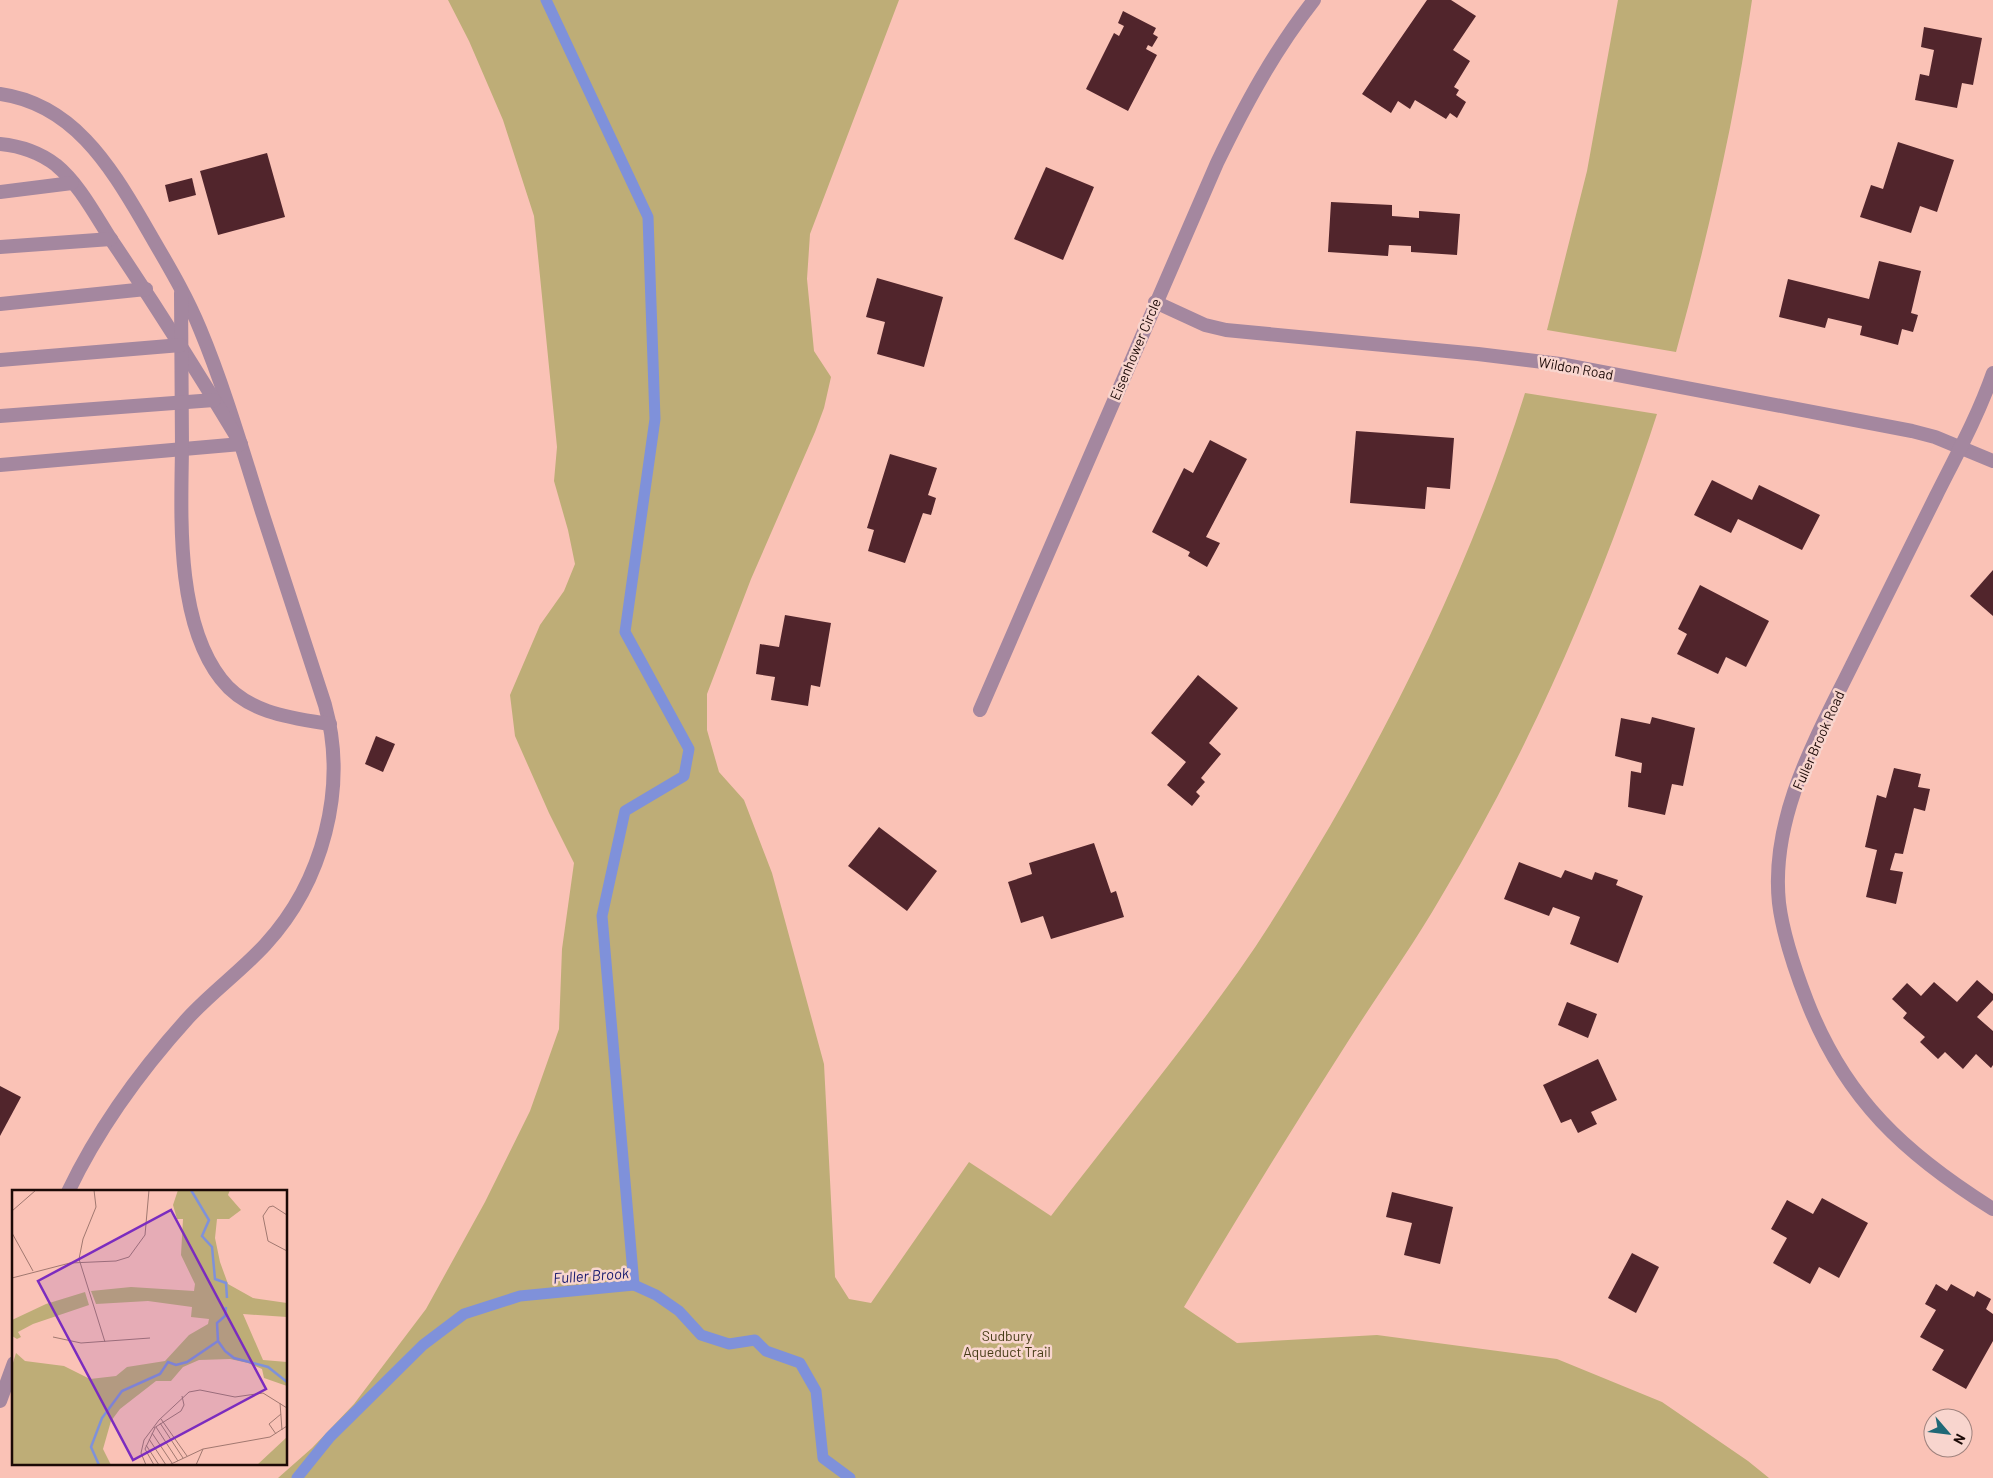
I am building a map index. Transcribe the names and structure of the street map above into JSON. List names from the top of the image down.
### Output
{
  "streets": {
    "street": ["Eisenhower Circle", "Wildon Road", "Fuller Brook Road"]
  },
  "crossings": [
    ["Eisenhower Circle", "Wildon Road"],
    ["Wildon Road", "Fuller Brook Road"]
  ],
  "water": ["Fuller Brook"],
  "parks": ["Sudbury Aqueduct Trail"],
  "north": "bottom right"
}
